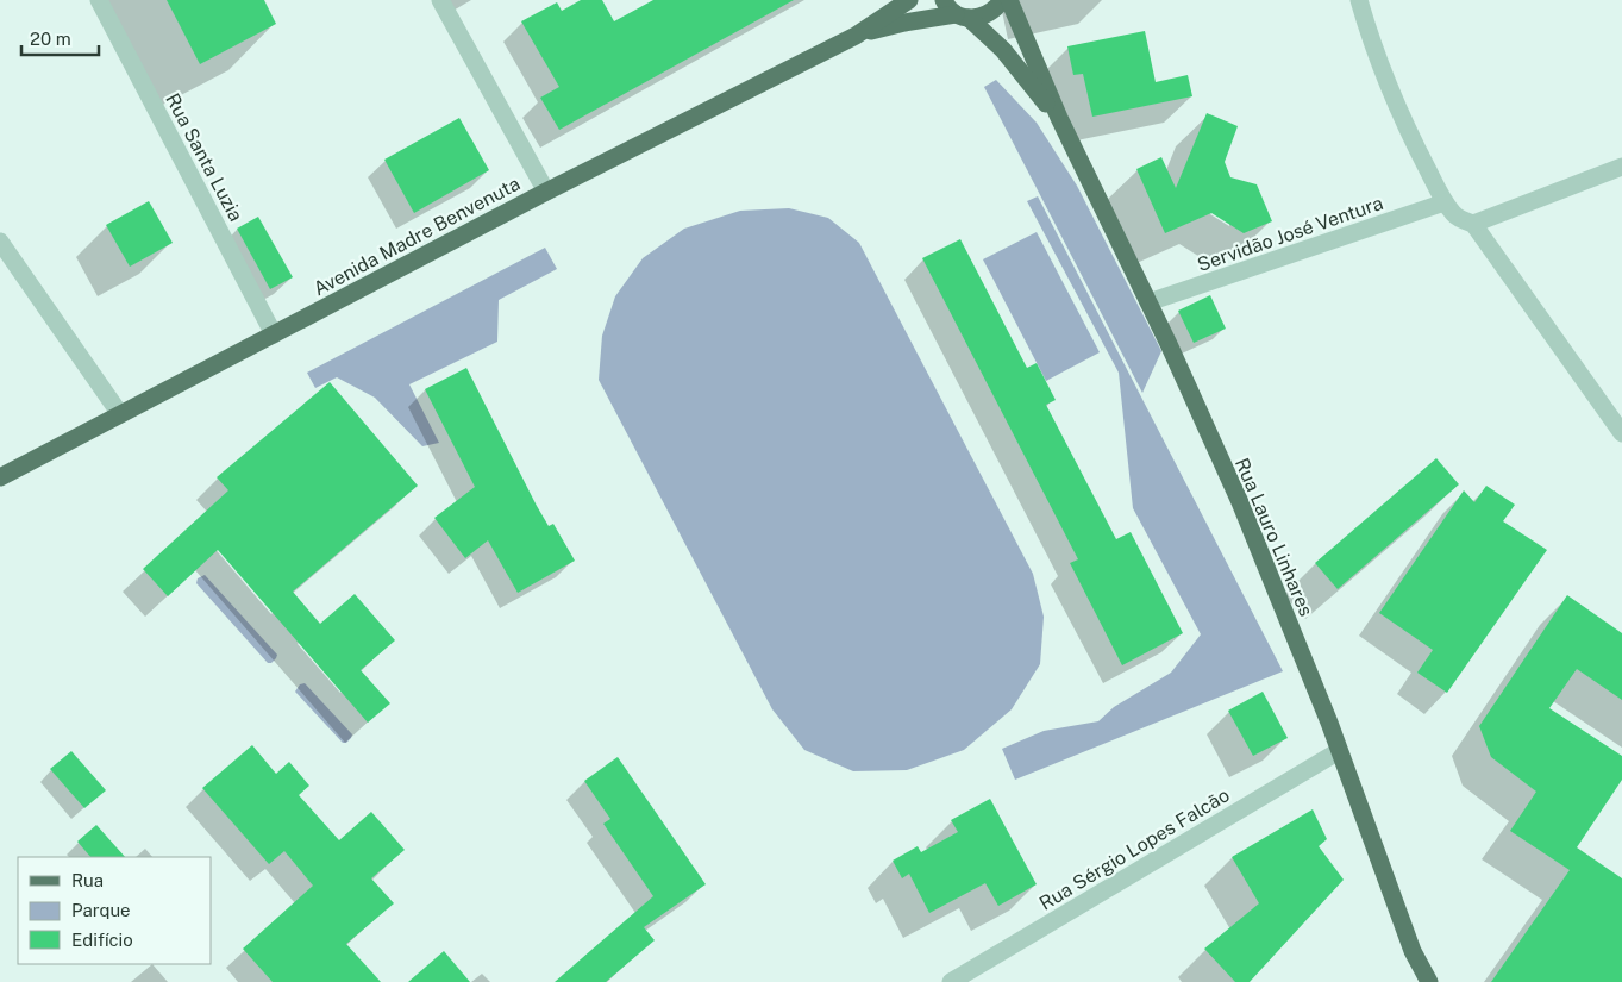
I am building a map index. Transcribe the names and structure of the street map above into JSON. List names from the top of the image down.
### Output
{
  "streets": {
    "main road": ["Avenida Madre Benvenuta", "Rua Lauro Linhares"],
    "street": ["Rua Santa Luzia", "Servidão José Ventura", "Rua Sérgio Lopes Falcão"]
  },
  "crossings": [
    ["Rua Santa Luzia", "Avenida Madre Benvenuta"],
    ["Servidão José Ventura", "Rua Lauro Linhares"],
    ["Avenida Madre Benvenuta", "Rua Lauro Linhares"],
    ["Rua Lauro Linhares", "Rua Sérgio Lopes Falcão"]
  ],
  "legend": ["Rua", "Parque", "Edifício"],
  "scale_bar": "20 m"
}
